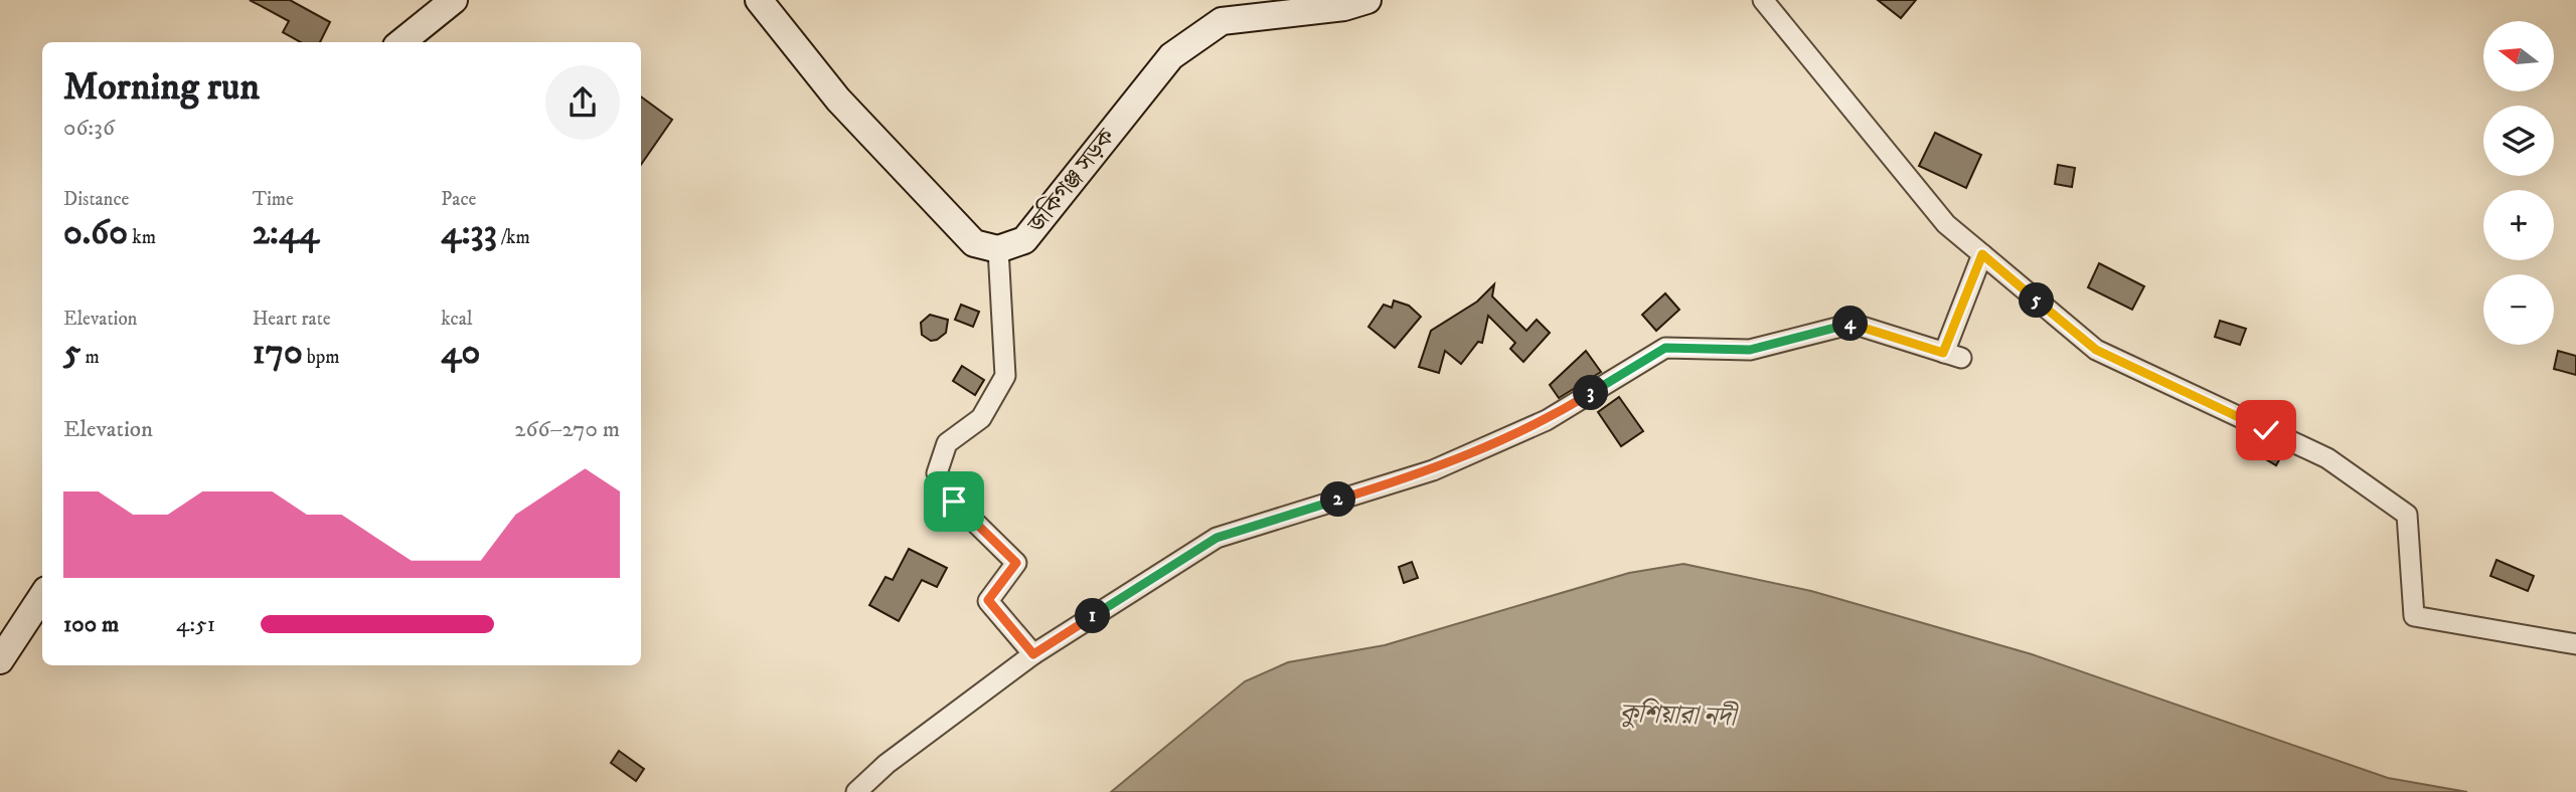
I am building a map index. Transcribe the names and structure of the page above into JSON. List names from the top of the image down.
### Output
{
  "streets": {
    "main road": ["জকিগঞ্জ সড়ক"]
  },
  "water": ["কুশিয়ারা নদী"],
  "north": "left",
  "page": {
    "map_buttons": ["+", "−"],
    "heading": ["Morning run", "06:36"],
    "stats": [
      ["Distance", "0.60 km"],
      ["Time", "2:44"],
      ["Pace", "4:33 /km"],
      ["Elevation", "5 m"],
      ["Heart rate", "170 bpm"],
      ["kcal", "40"]
    ],
    "pins": [
      "5",
      "4",
      "3",
      "2",
      "1"
    ],
    "chart": ["Elevation", "266–270 m"],
    "list": [
      {
        "name": "100 m",
        "note": "4:51"
      }
    ]
  }
}
